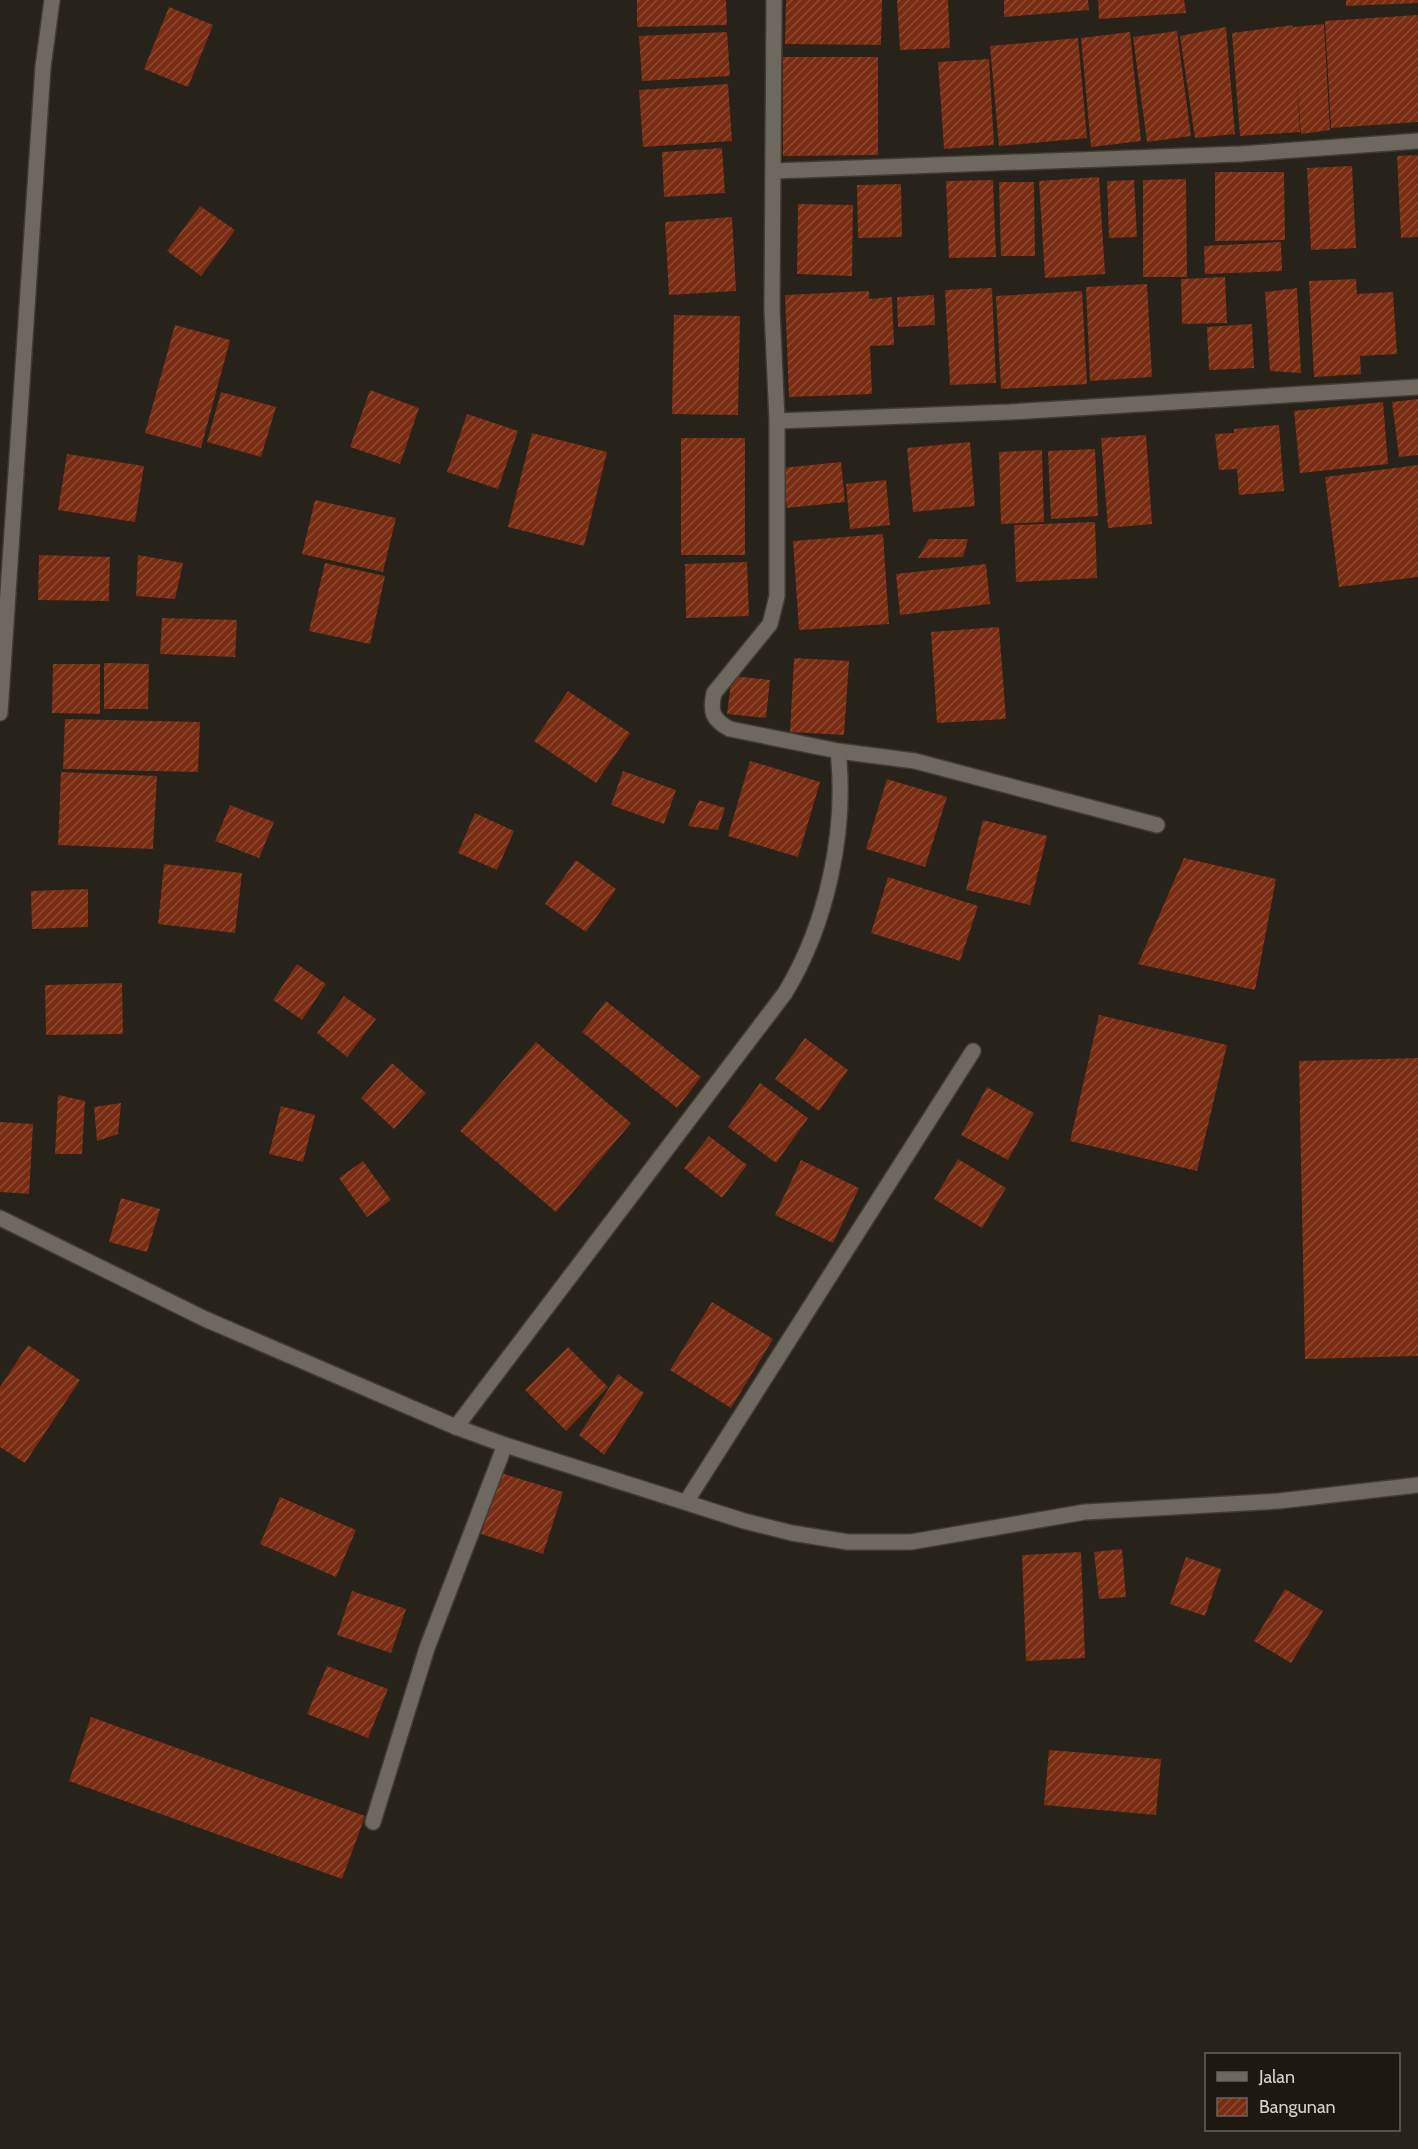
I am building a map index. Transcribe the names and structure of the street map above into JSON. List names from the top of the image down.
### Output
{
  "legend": ["Jalan", "Bangunan"]
}
